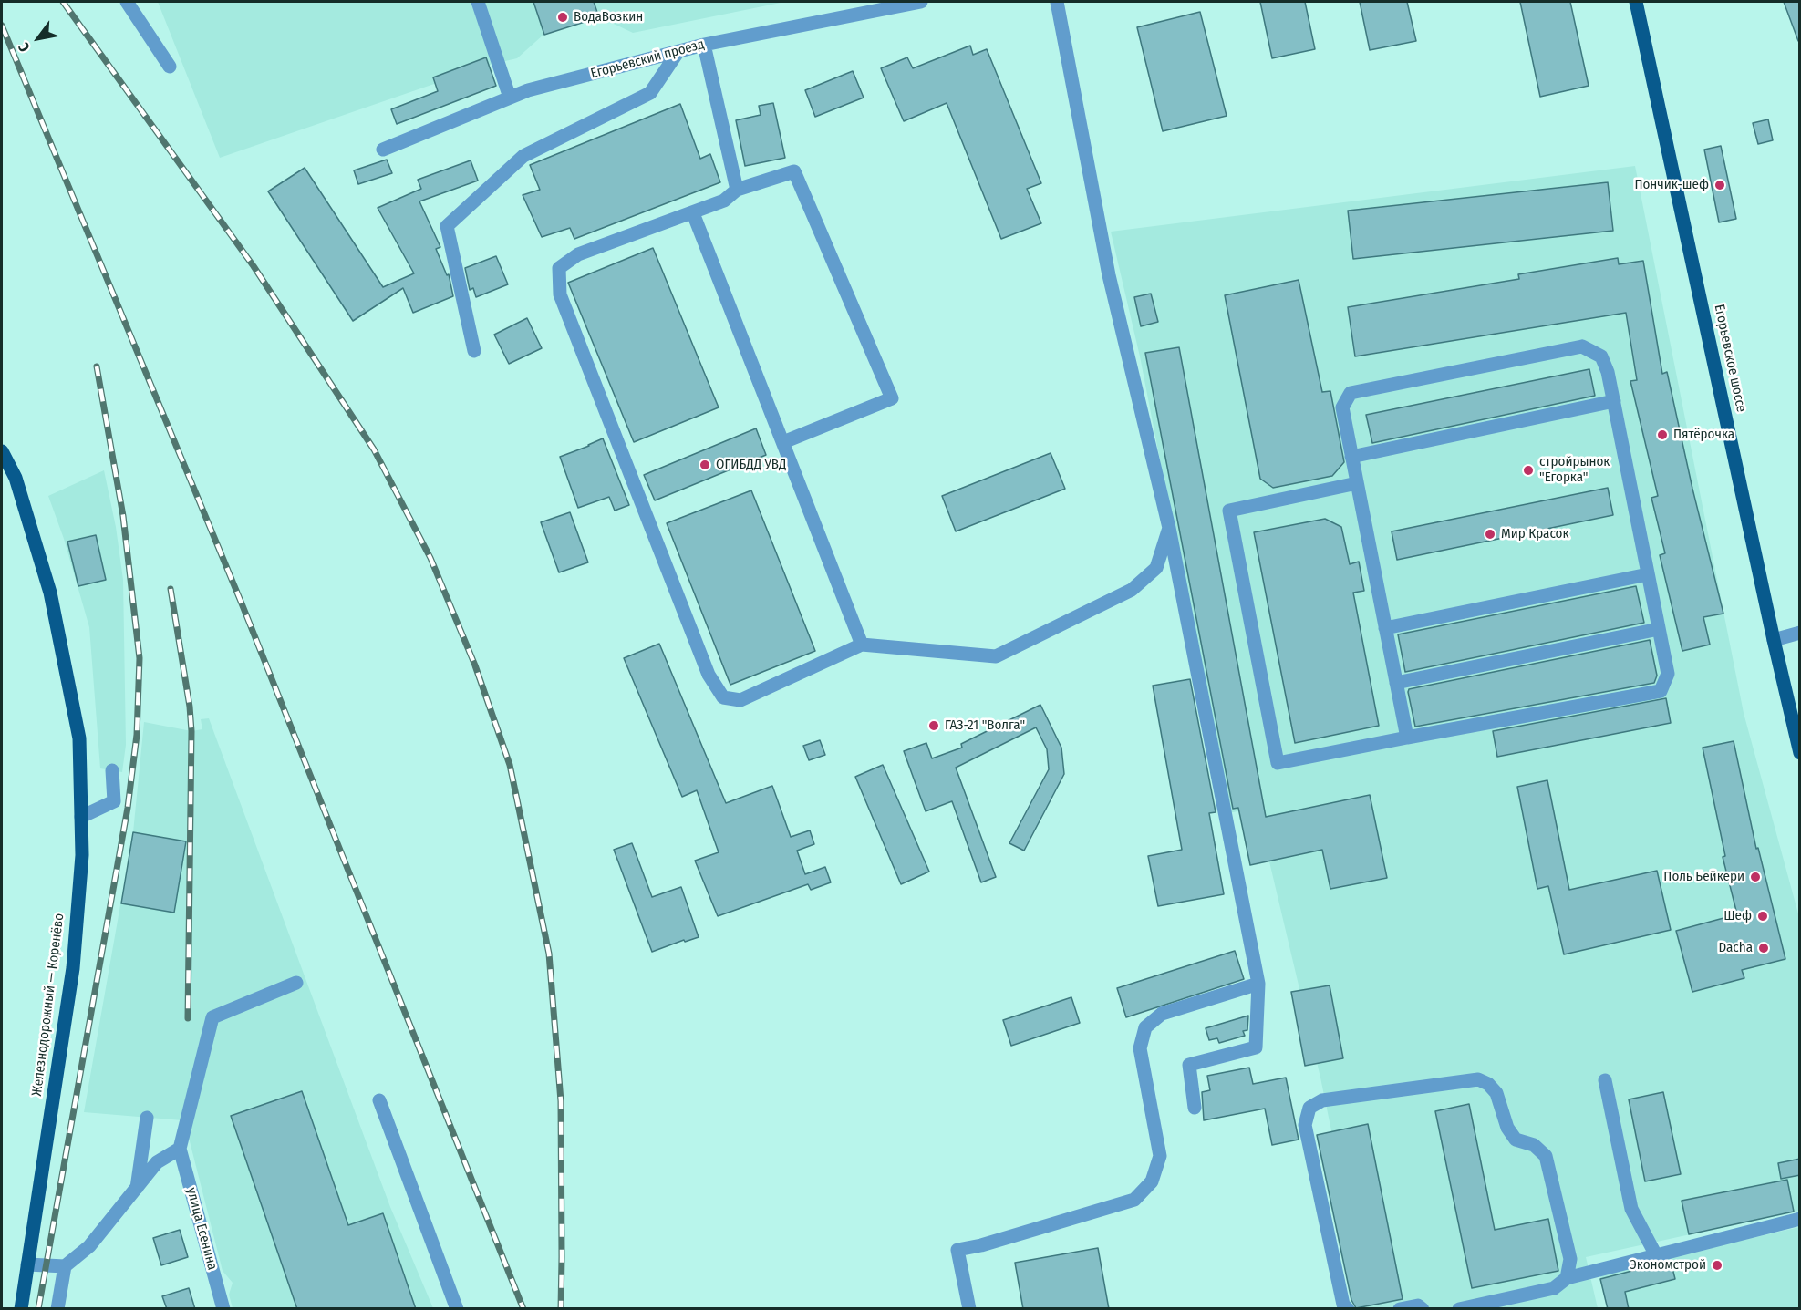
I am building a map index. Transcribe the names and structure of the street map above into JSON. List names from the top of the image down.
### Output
{
  "streets": {
    "main road": ["Егорьевское шоссе", "Железнодорожный — Коренёво"],
    "street": ["Егорьевский проезд", "улица Есенина"]
  },
  "places": [
    "ВодаВозкин",
    "Пончик-шеф",
    "Пятёрочка",
    "ОГИБДД УВД",
    "стройрынок \"Егорка\"",
    "Мир Красок",
    "ГАЗ-21 \"Волга\"",
    "Поль Бейкери",
    "Шеф",
    "Dacha",
    "Экономстрой"
  ],
  "north": "bottom left"
}
